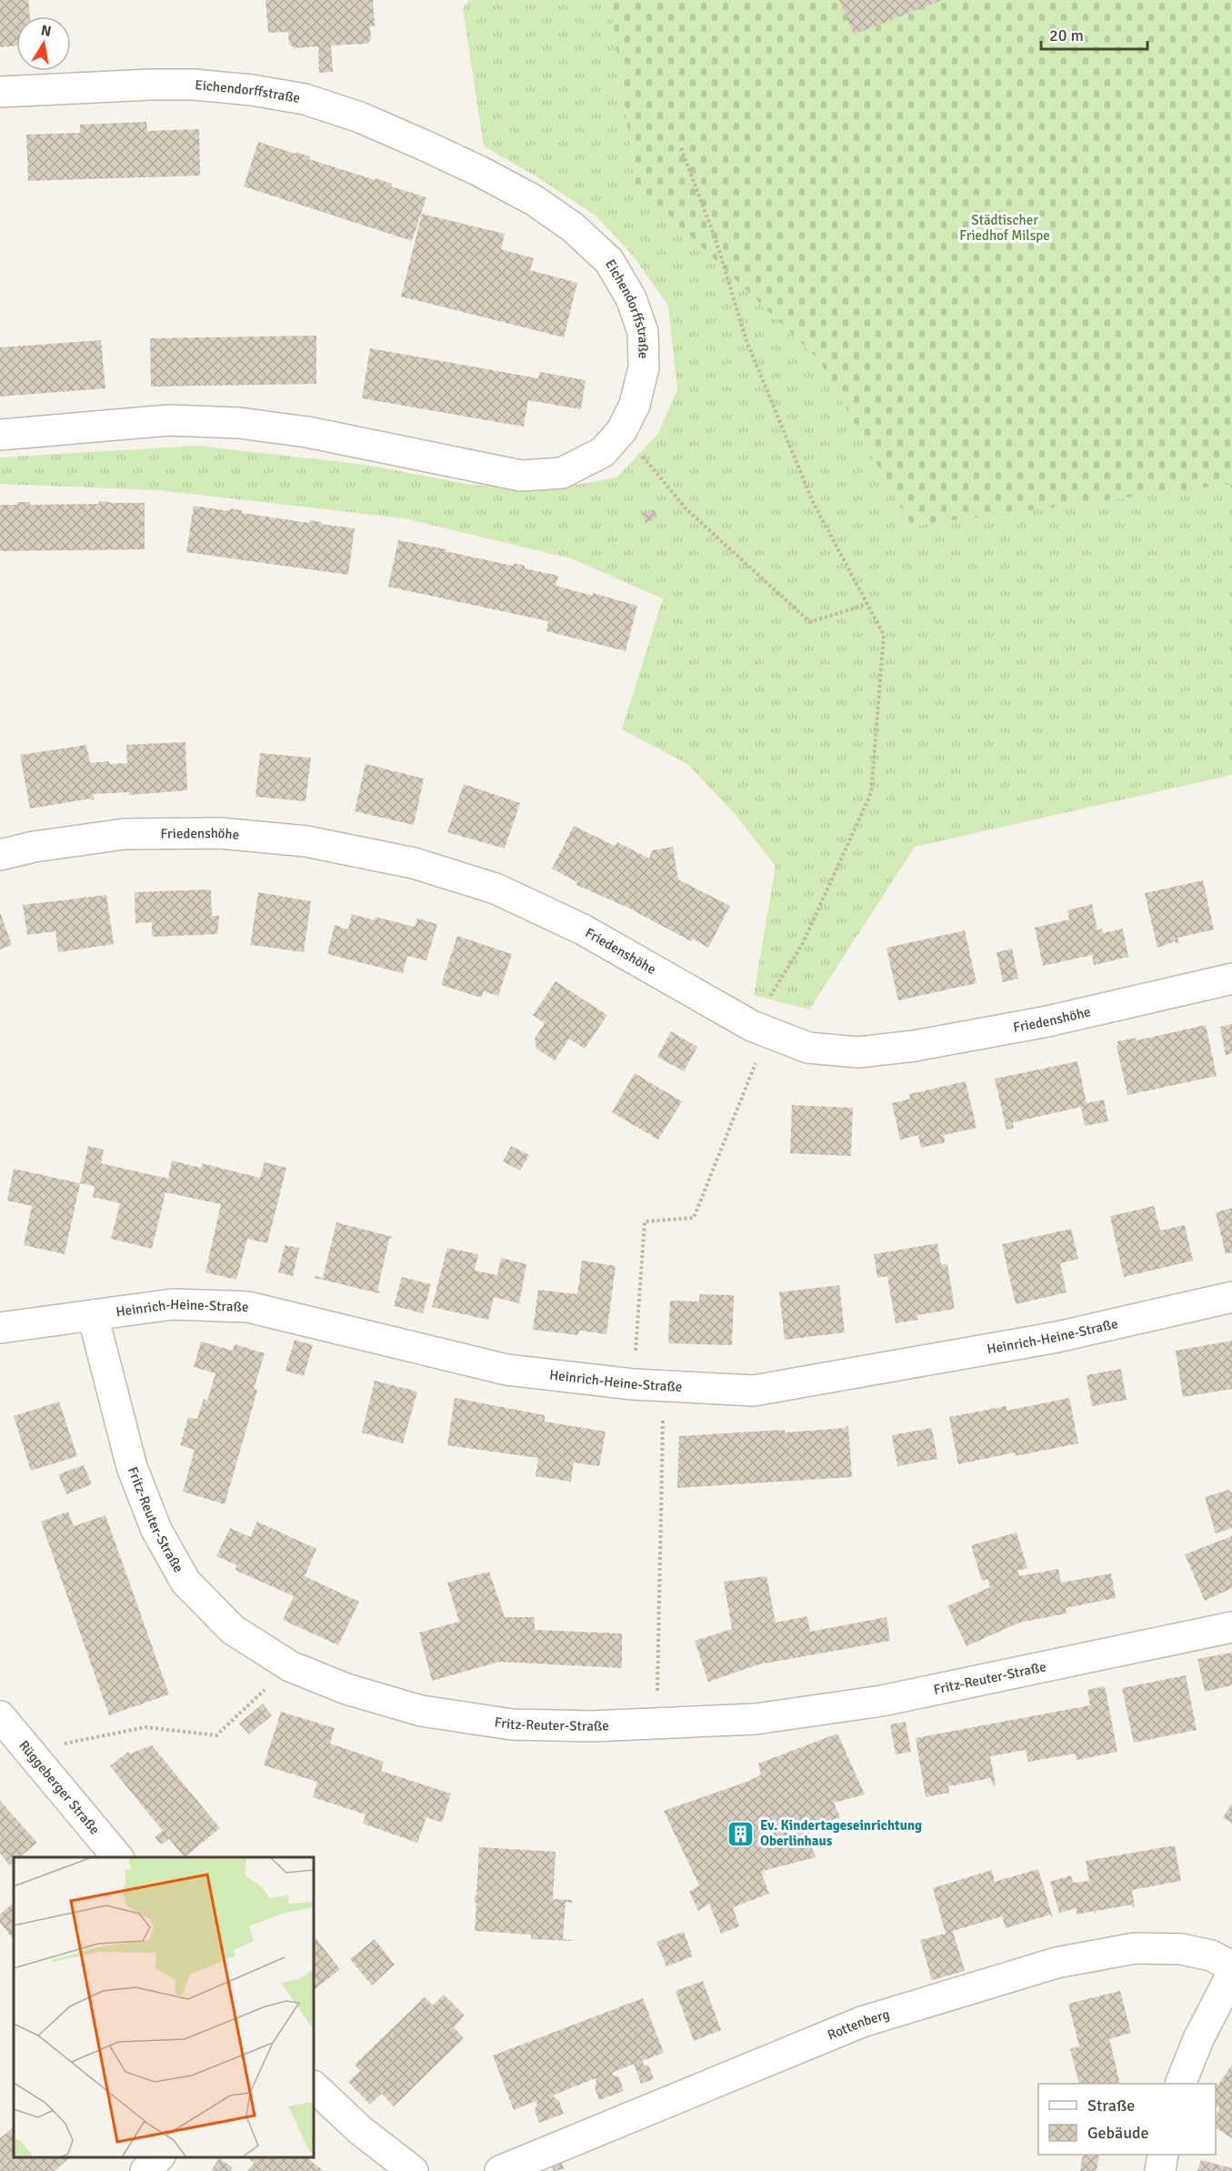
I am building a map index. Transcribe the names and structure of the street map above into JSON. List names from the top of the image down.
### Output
{
  "streets": {
    "street": [
      "Eichendorffstraße",
      "Friedenshöhe",
      "Heinrich-Heine-Straße",
      "Fritz-Reuter-Straße",
      "Rüggeberger Straße",
      "Rottenberg"
    ]
  },
  "crossings": [
    ["Heinrich-Heine-Straße", "Fritz-Reuter-Straße"]
  ],
  "parks": ["Städtischer Friedhof Milspe"],
  "places": {
    "building": ["Ev. Kindertageseinrichtung Oberlinhaus"]
  },
  "legend": ["Straße", "Gebäude"],
  "scale_bar": "20 m",
  "north": "top"
}
